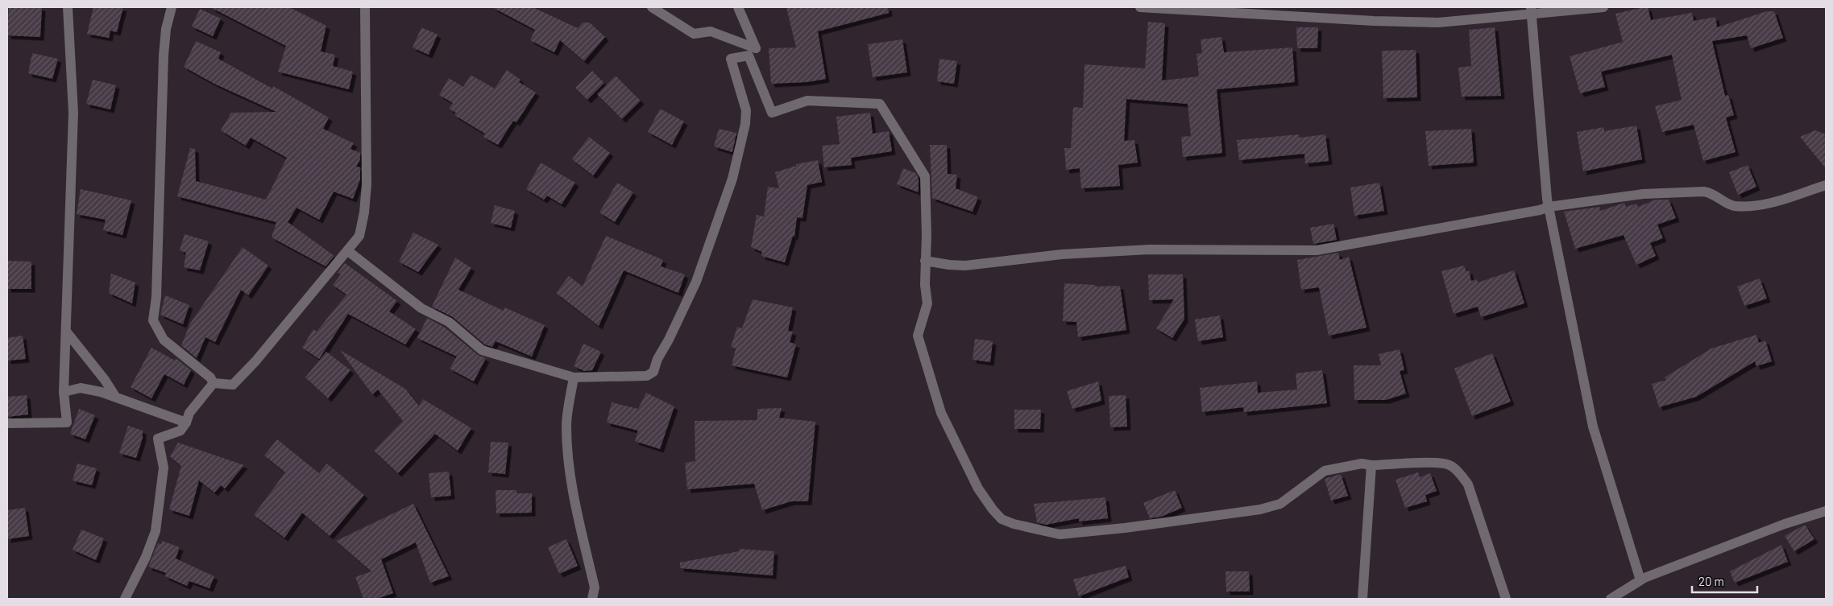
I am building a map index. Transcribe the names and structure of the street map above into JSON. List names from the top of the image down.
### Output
{
  "scale_bar": "20 m"
}
